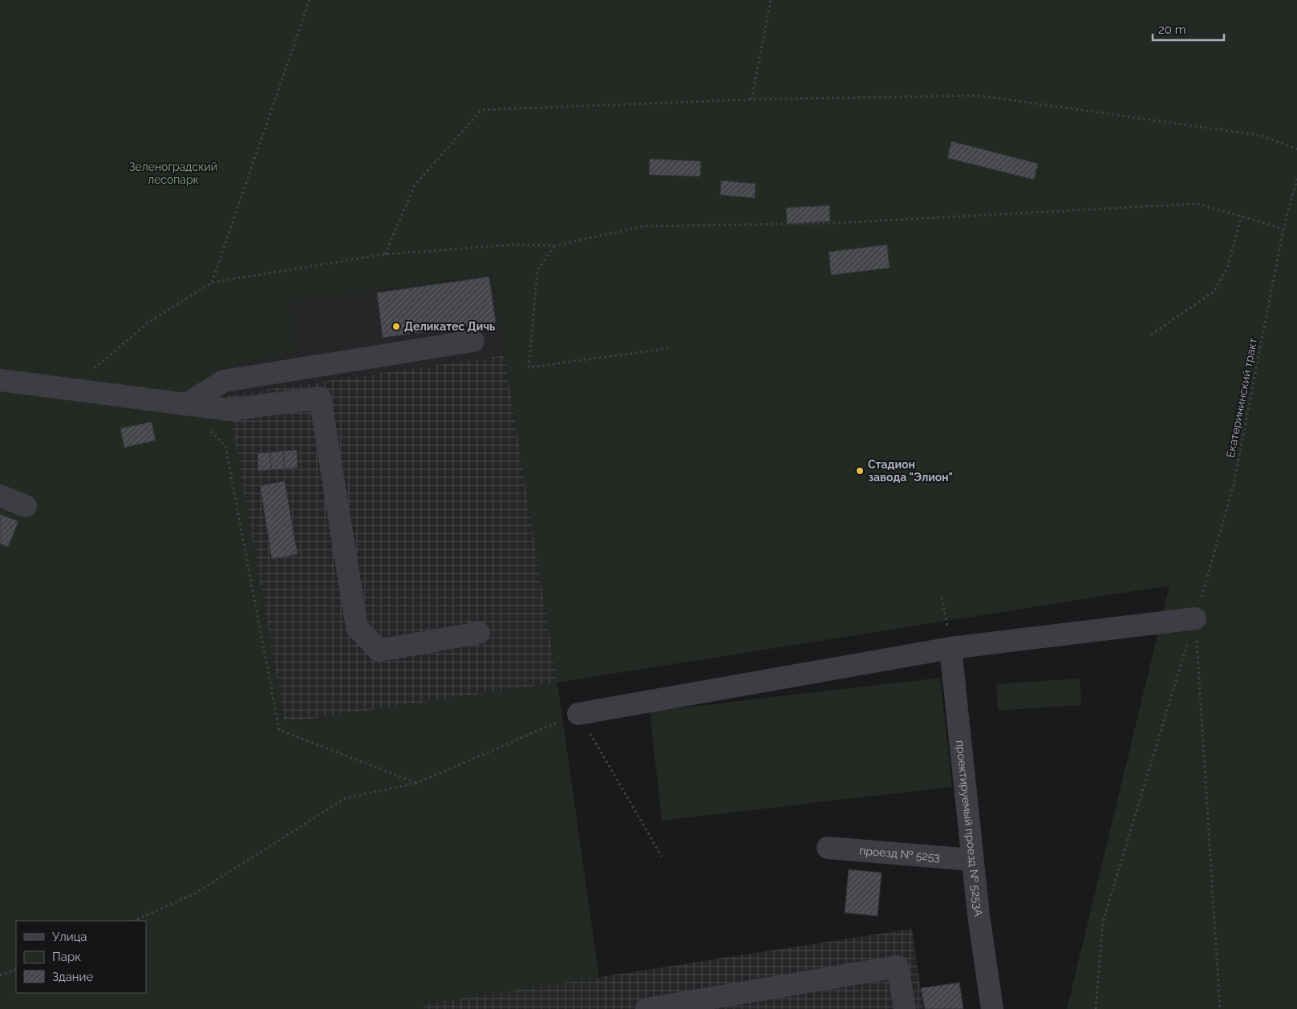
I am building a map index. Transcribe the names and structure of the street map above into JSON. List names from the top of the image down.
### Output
{
  "streets": {
    "lane": ["проектируемый проезд № 5253А", "проезд № 5253"],
    "path": ["Екатерининский тракт"]
  },
  "crossings": [
    ["проектируемый проезд № 5253А", "проезд № 5253"]
  ],
  "parks": ["Зеленоградский лесопарк"],
  "places": ["Деликатес Дичь", "Стадион завода \"Элион\""],
  "legend": ["Улица", "Парк", "Здание"],
  "scale_bar": "20 m"
}
